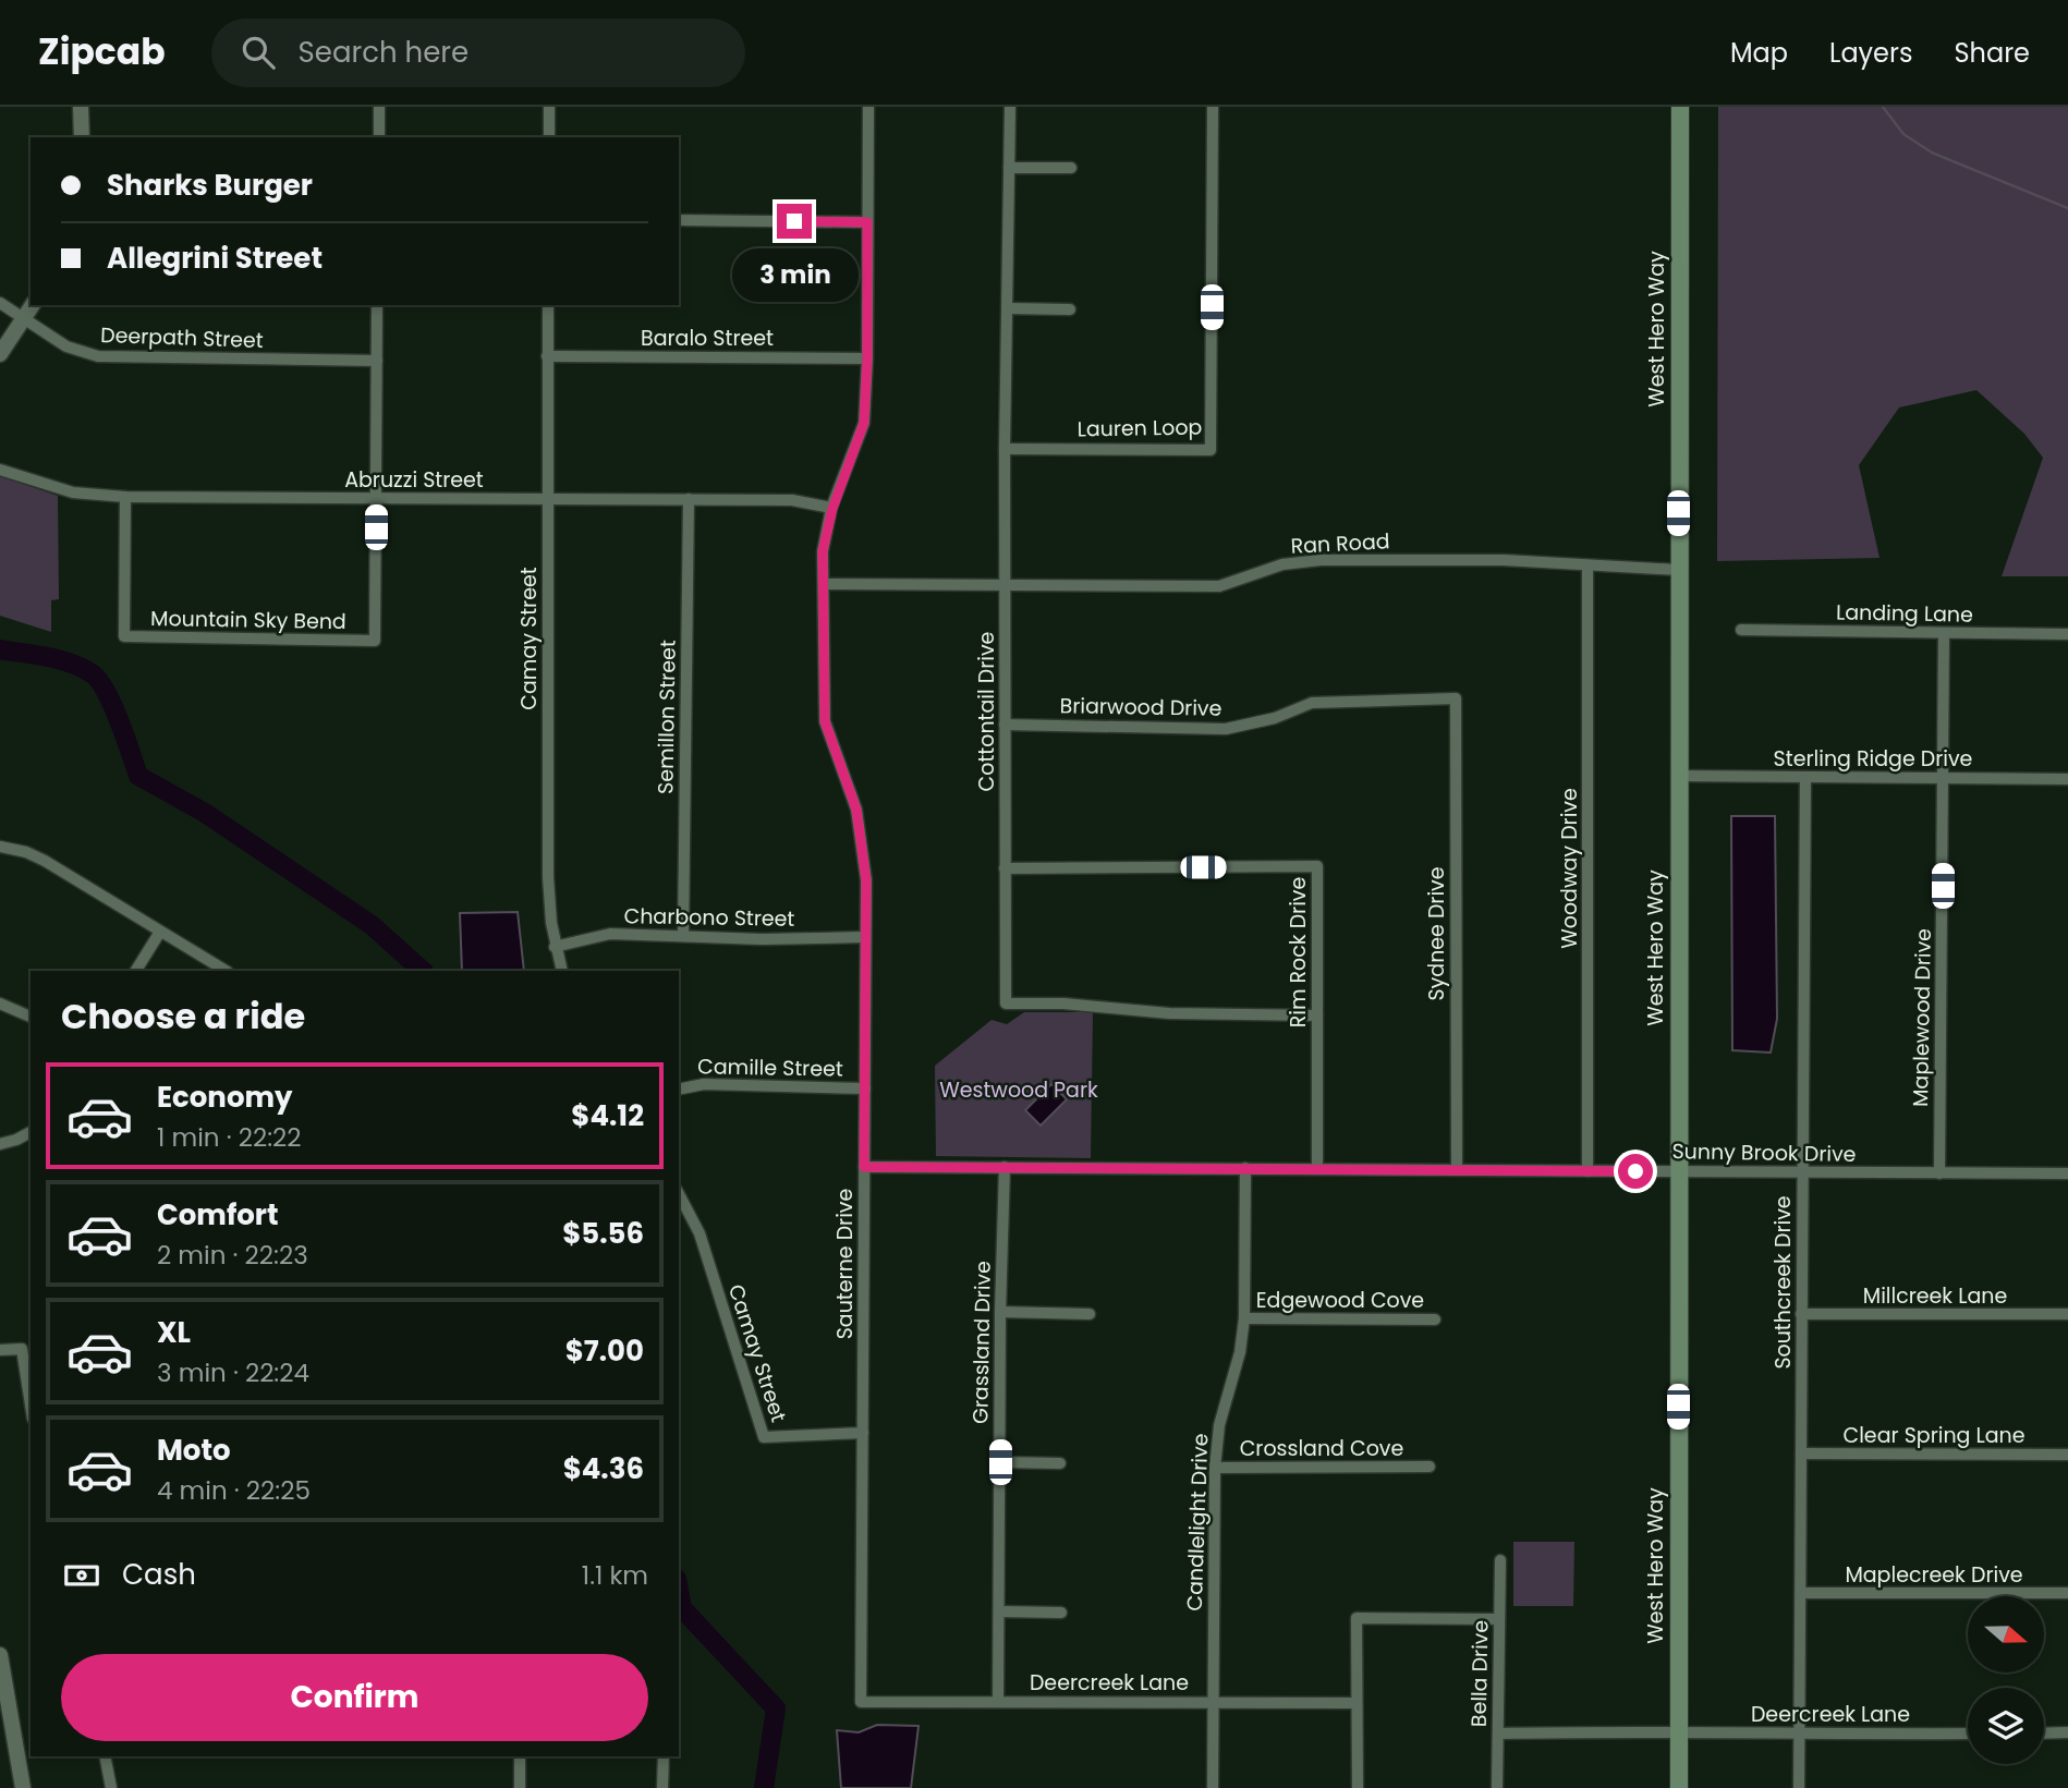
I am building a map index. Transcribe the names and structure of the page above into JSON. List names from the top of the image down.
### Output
{
  "streets": {
    "main road": ["West Hero Way"],
    "street": [
      "Deerpath Street",
      "Baralo Street",
      "Lauren Loop",
      "Abruzzi Street",
      "Ran Road",
      "Landing Lane",
      "Mountain Sky Bend",
      "Camay Street",
      "Briarwood Drive",
      "Cottontail Drive",
      "Semillon Street",
      "Sterling Ridge Drive",
      "Woodway Drive",
      "Charbono Street",
      "Sydnee Drive",
      "Rim Rock Drive",
      "Maplewood Drive",
      "Camille Street",
      "Sunny Brook Drive",
      "Sauterne Drive",
      "Southcreek Drive",
      "Millcreek Lane",
      "Edgewood Cove",
      "Grassland Drive",
      "Clear Spring Lane",
      "Crossland Cove",
      "Candlelight Drive",
      "Maplecreek Drive",
      "Bella Drive",
      "Deercreek Lane"
    ]
  },
  "crossings": [
    ["West Hero Way", "Ran Road"],
    ["West Hero Way", "Sterling Ridge Drive"],
    ["West Hero Way", "Sunny Brook Drive"],
    ["West Hero Way", "Deercreek Lane"],
    ["Baralo Street", "Camay Street"],
    ["Baralo Street", "Sauterne Drive"],
    ["Lauren Loop", "Cottontail Drive"],
    ["Abruzzi Street", "Mountain Sky Bend"],
    ["Abruzzi Street", "Camay Street"],
    ["Abruzzi Street", "Semillon Street"],
    ["Abruzzi Street", "Sauterne Drive"],
    ["Ran Road", "Cottontail Drive"],
    ["Ran Road", "Woodway Drive"],
    ["Ran Road", "Sauterne Drive"],
    ["Landing Lane", "Maplewood Drive"],
    ["Camay Street", "Charbono Street"],
    ["Camay Street", "Sauterne Drive"],
    ["Briarwood Drive", "Cottontail Drive"],
    ["Briarwood Drive", "Sydnee Drive"],
    ["Cottontail Drive", "Rim Rock Drive"],
    ["Semillon Street", "Charbono Street"],
    ["Sterling Ridge Drive", "Maplewood Drive"],
    ["Sterling Ridge Drive", "Southcreek Drive"],
    ["Woodway Drive", "Sunny Brook Drive"],
    ["Charbono Street", "Sauterne Drive"],
    ["Sydnee Drive", "Sunny Brook Drive"],
    ["Rim Rock Drive", "Sunny Brook Drive"],
    ["Maplewood Drive", "Sunny Brook Drive"],
    ["Camille Street", "Sauterne Drive"],
    ["Sunny Brook Drive", "Sauterne Drive"],
    ["Sunny Brook Drive", "Southcreek Drive"],
    ["Sunny Brook Drive", "Grassland Drive"],
    ["Sunny Brook Drive", "Candlelight Drive"],
    ["Sauterne Drive", "Deercreek Lane"],
    ["Southcreek Drive", "Millcreek Lane"],
    ["Southcreek Drive", "Clear Spring Lane"],
    ["Southcreek Drive", "Maplecreek Drive"],
    ["Southcreek Drive", "Deercreek Lane"],
    ["Edgewood Cove", "Candlelight Drive"],
    ["Grassland Drive", "Deercreek Lane"],
    ["Crossland Cove", "Candlelight Drive"],
    ["Candlelight Drive", "Deercreek Lane"],
    ["Bella Drive", "Deercreek Lane"]
  ],
  "parks": ["Westwood Park"],
  "north": "right",
  "page": {
    "header": "Zipcab",
    "search": "Search here",
    "nav": ["Map", "Layers", "Share"],
    "banner": ["Sharks Burger", "Allegrini Street"],
    "bubble": "3 min",
    "heading": "Choose a ride",
    "list": [
      {
        "name": "Economy",
        "note": "1 min · 22:22",
        "value": "$4.12"
      },
      {
        "name": "Comfort",
        "note": "2 min · 22:23",
        "value": "$5.56"
      },
      {
        "name": "XL",
        "note": "3 min · 22:24",
        "value": "$7.00"
      },
      {
        "name": "Moto",
        "note": "4 min · 22:25",
        "value": "$4.36"
      }
    ],
    "pay": ["Cash", "1.1 km"],
    "buttons": "Confirm"
  }
}
